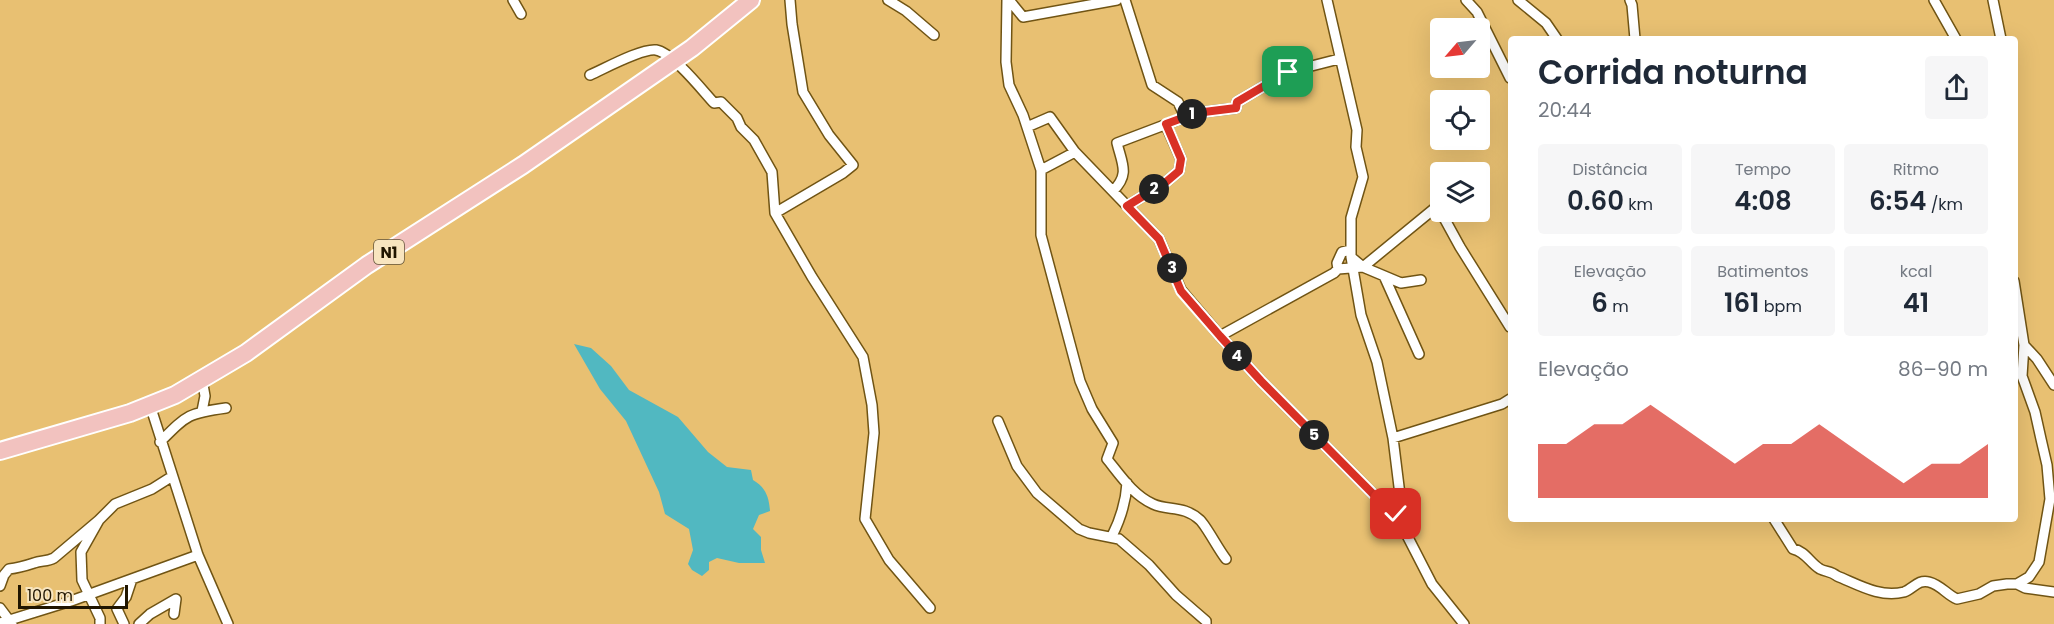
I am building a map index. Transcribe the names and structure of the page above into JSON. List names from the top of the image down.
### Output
{
  "streets": {
    "highway": ["N1"]
  },
  "scale_bar": "100 m",
  "north": "bottom left",
  "page": {
    "heading": ["Corrida noturna", "20:44"],
    "pins": [
      "1",
      "2",
      "3",
      "4",
      "5"
    ],
    "stats": [
      ["Distância", "0.60 km"],
      ["Tempo", "4:08"],
      ["Ritmo", "6:54 /km"],
      ["Elevação", "6 m"],
      ["Batimentos", "161 bpm"],
      ["kcal", "41"]
    ],
    "chart": ["Elevação", "86–90 m"],
    "scale": "100 m"
  }
}
